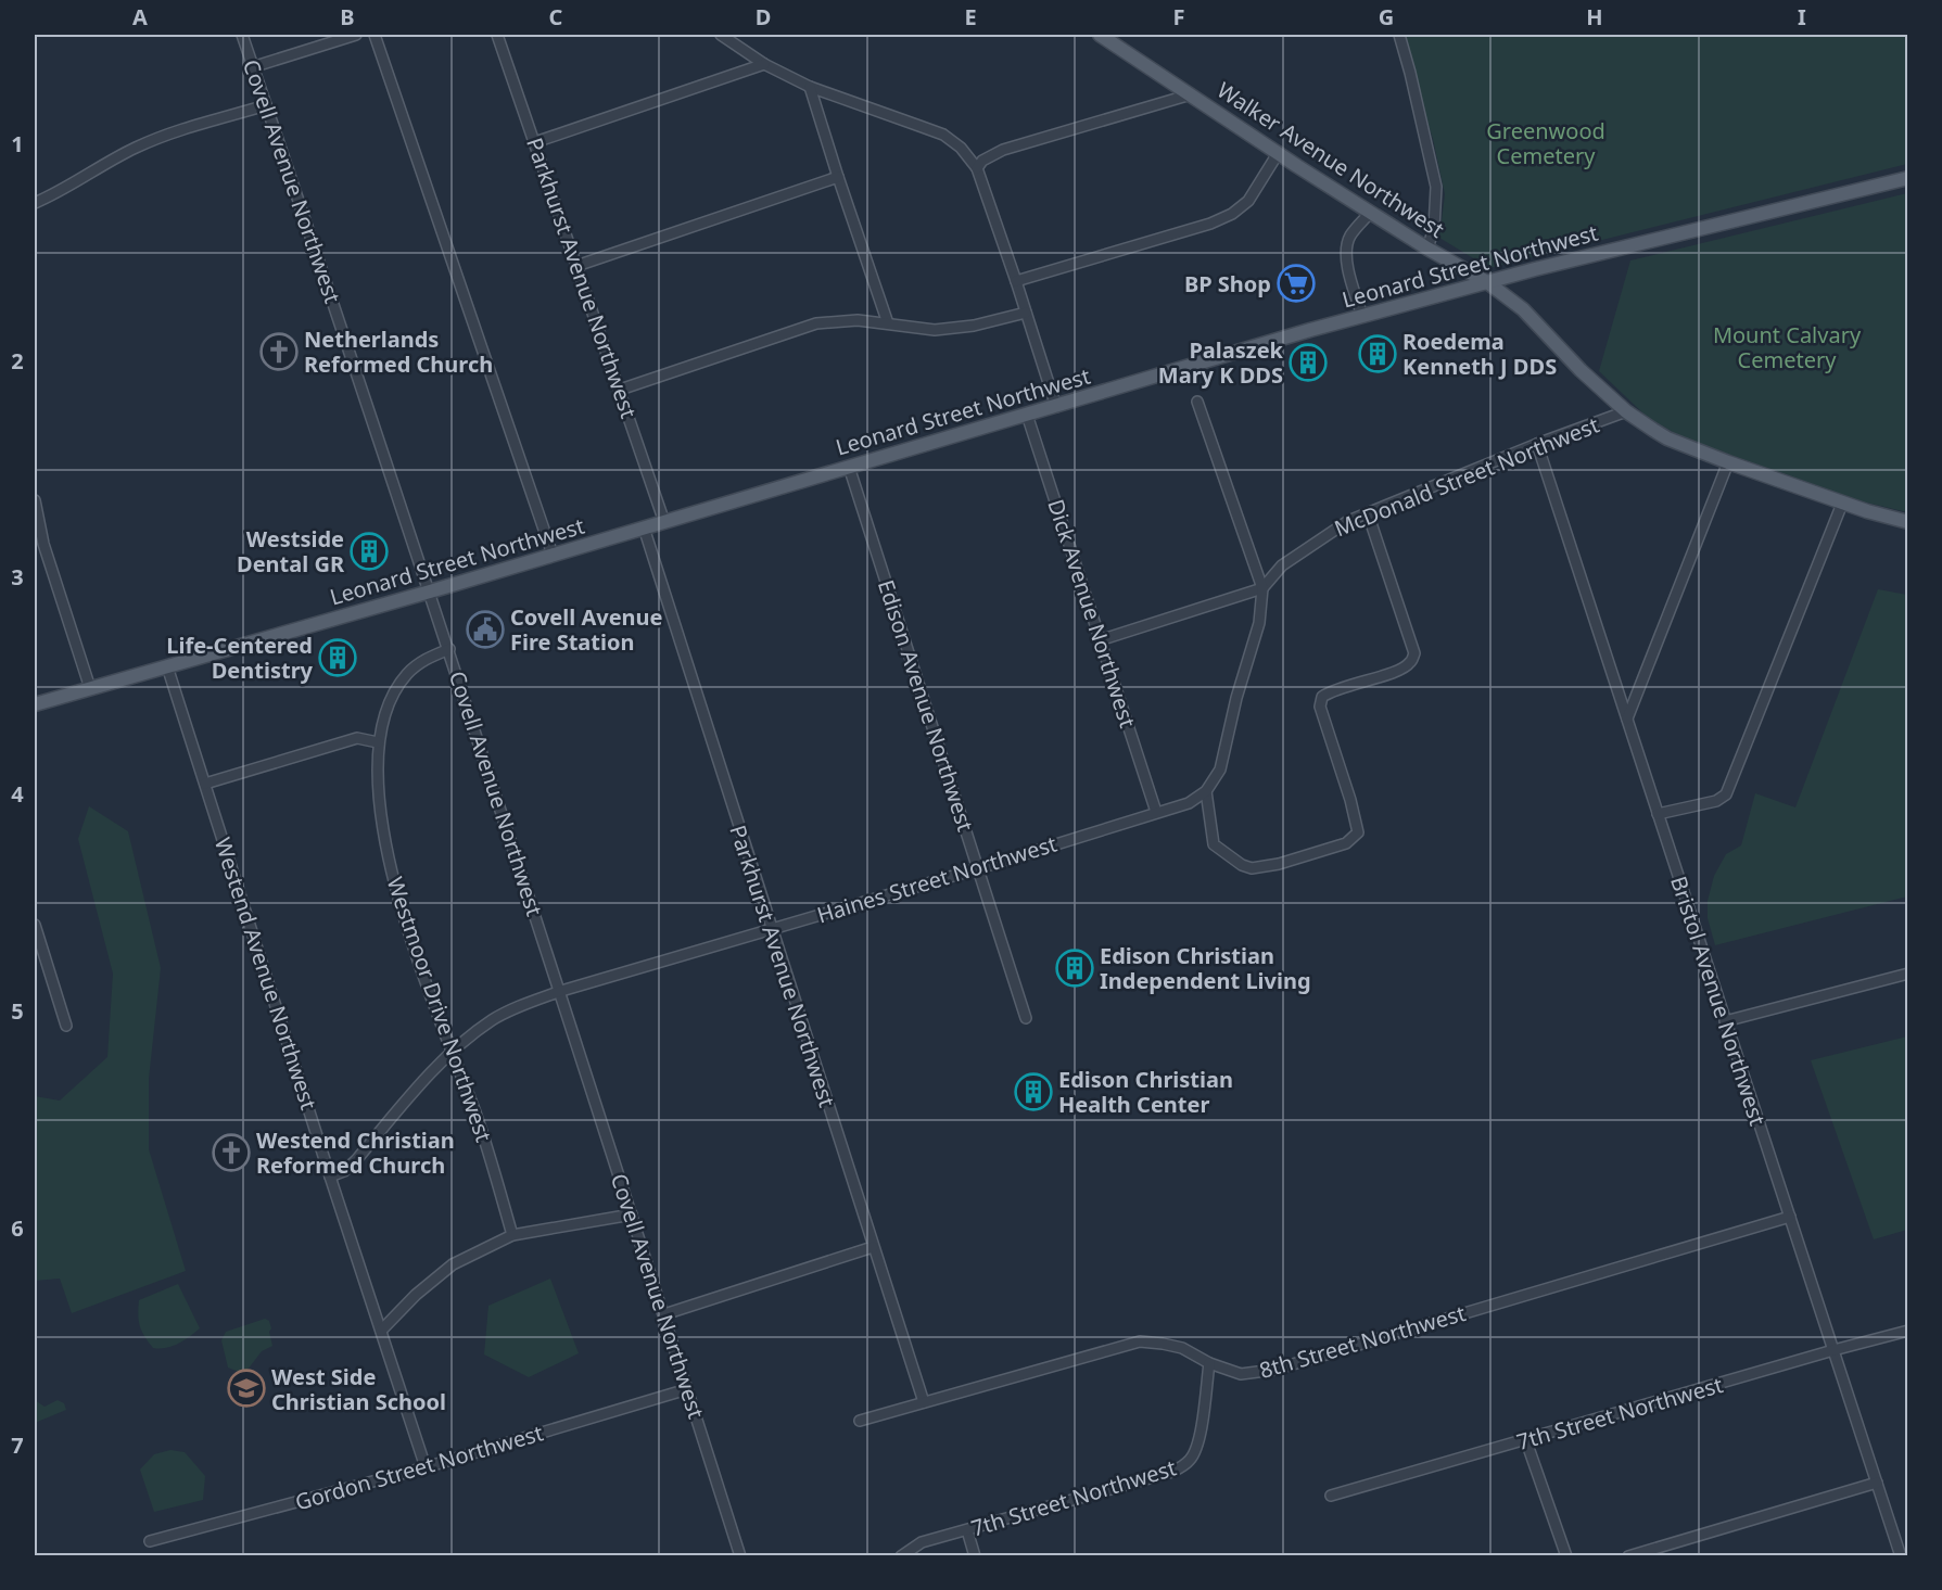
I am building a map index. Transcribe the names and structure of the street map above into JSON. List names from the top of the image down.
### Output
{
  "streets": {
    "main road": ["Walker Avenue Northwest", "Leonard Street Northwest"],
    "street": [
      "Covell Avenue Northwest",
      "Parkhurst Avenue Northwest",
      "McDonald Street Northwest",
      "Dick Avenue Northwest",
      "Edison Avenue Northwest",
      "Haines Street Northwest",
      "Westend Avenue Northwest",
      "Bristol Avenue Northwest",
      "Westmoor Drive Northwest",
      "8th Street Northwest",
      "7th Street Northwest",
      "Gordon Street Northwest"
    ]
  },
  "crossings": [
    ["Walker Avenue Northwest", "Leonard Street Northwest"],
    ["Walker Avenue Northwest", "McDonald Street Northwest"],
    ["Covell Avenue Northwest", "Leonard Street Northwest"],
    ["Covell Avenue Northwest", "Haines Street Northwest"],
    ["Covell Avenue Northwest", "Westmoor Drive Northwest"],
    ["Covell Avenue Northwest", "Gordon Street Northwest"],
    ["Leonard Street Northwest", "Parkhurst Avenue Northwest"],
    ["Leonard Street Northwest", "Dick Avenue Northwest"],
    ["Leonard Street Northwest", "Edison Avenue Northwest"],
    ["Leonard Street Northwest", "Westend Avenue Northwest"],
    ["Parkhurst Avenue Northwest", "Haines Street Northwest"],
    ["Parkhurst Avenue Northwest", "8th Street Northwest"],
    ["McDonald Street Northwest", "Dick Avenue Northwest"],
    ["McDonald Street Northwest", "Bristol Avenue Northwest"],
    ["Dick Avenue Northwest", "Haines Street Northwest"],
    ["Edison Avenue Northwest", "Haines Street Northwest"],
    ["Haines Street Northwest", "Westend Avenue Northwest"],
    ["Haines Street Northwest", "Westmoor Drive Northwest"],
    ["Westend Avenue Northwest", "Gordon Street Northwest"],
    ["Bristol Avenue Northwest", "8th Street Northwest"],
    ["Bristol Avenue Northwest", "7th Street Northwest"],
    ["8th Street Northwest", "7th Street Northwest"]
  ],
  "parks": ["Greenwood Cemetery", "Mount Calvary Cemetery"],
  "places": {
    "supermarket": ["BP Shop"],
    "church": ["Netherlands Reformed Church", "Westend Christian Reformed Church"],
    "building": [
      "Roedema Kenneth J DDS",
      "Palaszek Mary K DDS",
      "Westside Dental GR",
      "Life-Centered Dentistry",
      "Edison Christian Independent Living",
      "Edison Christian Health Center"
    ],
    "public building": ["Covell Avenue Fire Station"],
    "school or university": ["West Side Christian School"]
  },
  "grid": {
    "columns": [
      "A",
      "B",
      "C",
      "D",
      "E",
      "F",
      "G",
      "H",
      "I"
    ],
    "rows": [
      "1",
      "2",
      "3",
      "4",
      "5",
      "6",
      "7"
    ]
  }
}
